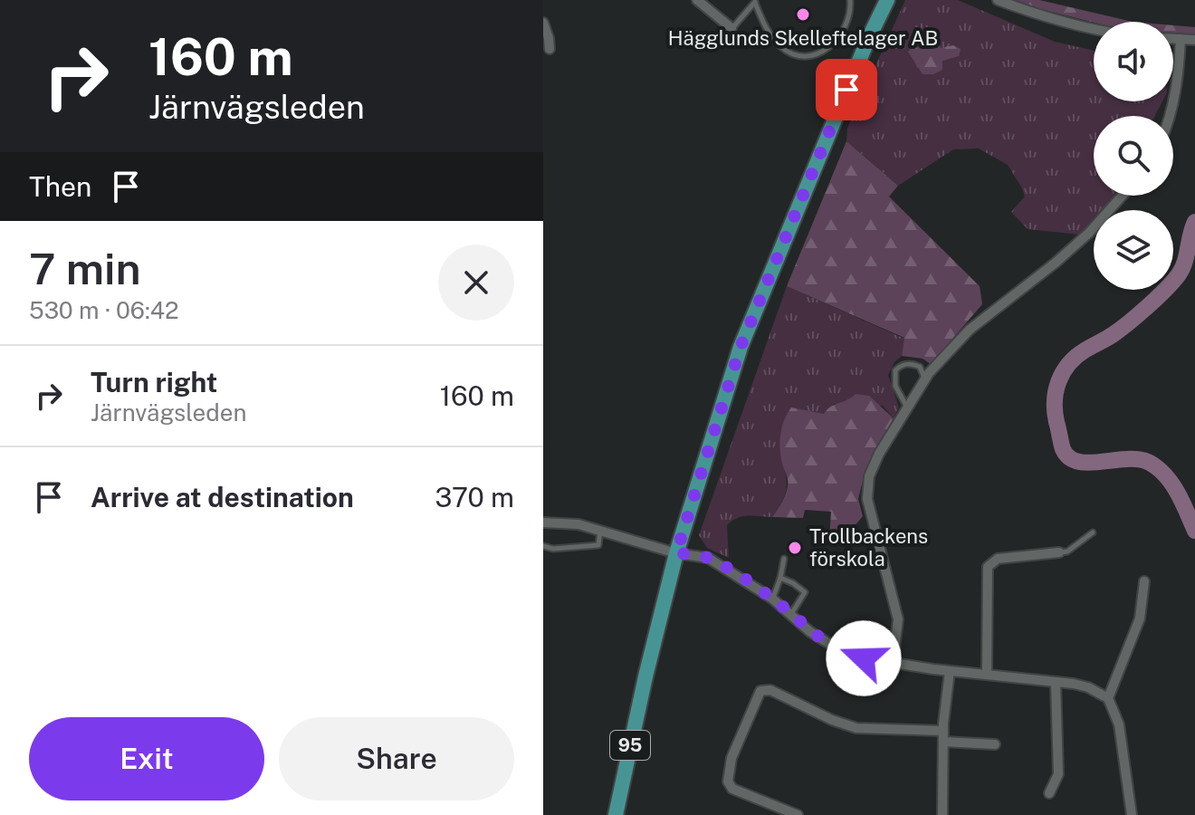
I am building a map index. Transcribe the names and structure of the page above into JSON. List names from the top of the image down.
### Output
{
  "streets": {
    "main road": ["95"]
  },
  "places": ["Hägglunds Skelleftelager AB", "Trollbackens förskola"],
  "page": {
    "turn": ["160 m", "Järnvägsleden"],
    "then": "Then",
    "heading": ["7 min", "530 m · 06:42"],
    "list": [
      {
        "name": "Turn right",
        "note": "Järnvägsleden",
        "value": "160 m"
      },
      {
        "name": "Arrive at destination",
        "value": "370 m"
      }
    ],
    "buttons": ["Exit", "Share"]
  }
}
